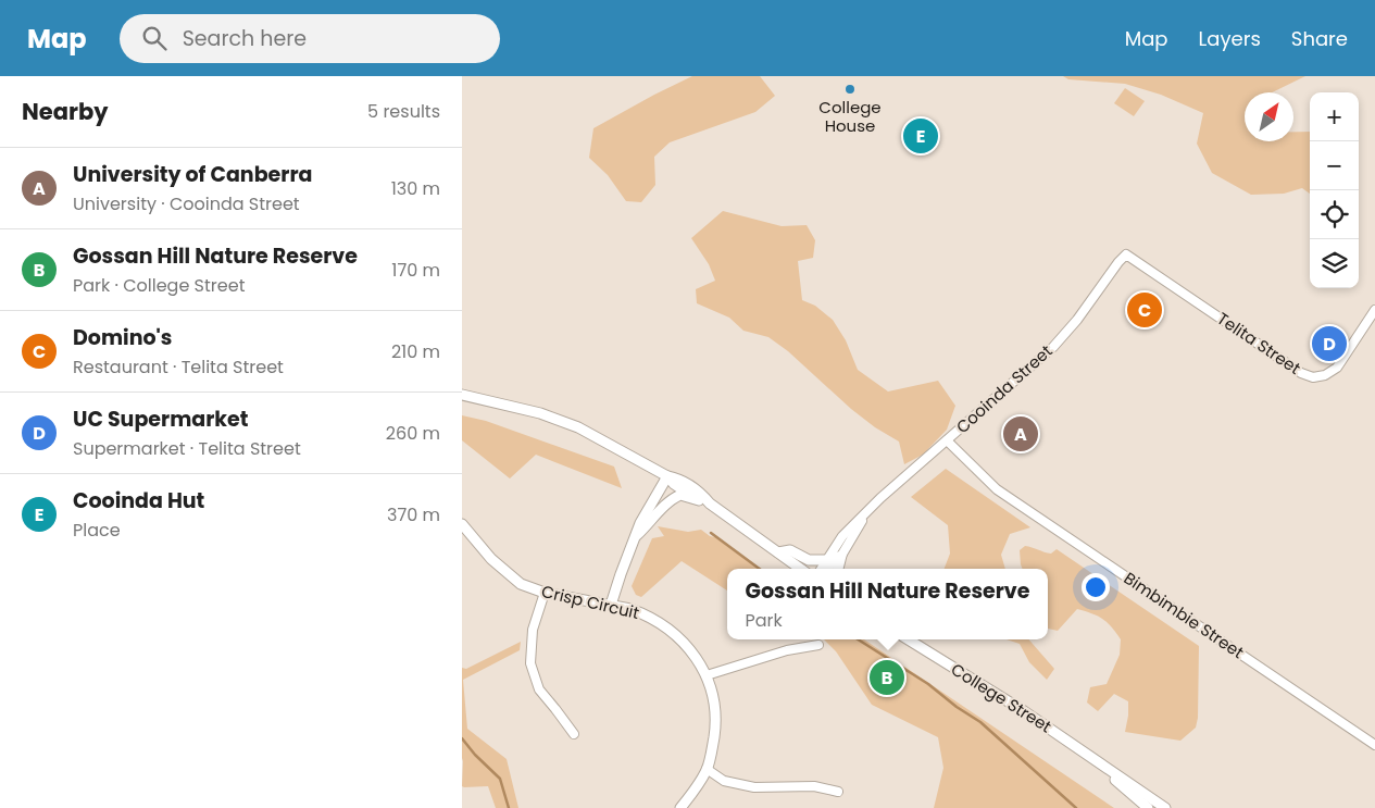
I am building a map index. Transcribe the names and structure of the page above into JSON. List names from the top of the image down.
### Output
{
  "streets": {
    "street": [
      "Telita Street",
      "Cooinda Street",
      "Crisp Circuit",
      "Bimbimbie Street",
      "College Street"
    ]
  },
  "crossings": [
    ["Telita Street", "Cooinda Street"],
    ["Cooinda Street", "Bimbimbie Street"]
  ],
  "places": ["College House"],
  "north": "top right",
  "page": {
    "header": "Map",
    "search": "Search here",
    "nav": ["Map", "Layers", "Share"],
    "heading": ["Nearby", "5 results"],
    "map_buttons": ["+", "−"],
    "pins": [
      "E",
      "C",
      "D",
      "A",
      "B"
    ],
    "list": [
      {
        "mark": "A",
        "name": "University of Canberra",
        "note": "University · Cooinda Street",
        "value": "130 m"
      },
      {
        "mark": "B",
        "name": "Gossan Hill Nature Reserve",
        "note": "Park · College Street",
        "value": "170 m"
      },
      {
        "mark": "C",
        "name": "Domino's",
        "note": "Restaurant · Telita Street",
        "value": "210 m"
      },
      {
        "mark": "D",
        "name": "UC Supermarket",
        "note": "Supermarket · Telita Street",
        "value": "260 m"
      },
      {
        "mark": "E",
        "name": "Cooinda Hut",
        "note": "Place",
        "value": "370 m"
      }
    ],
    "popup": ["Gossan Hill Nature Reserve", "Park"]
  }
}
